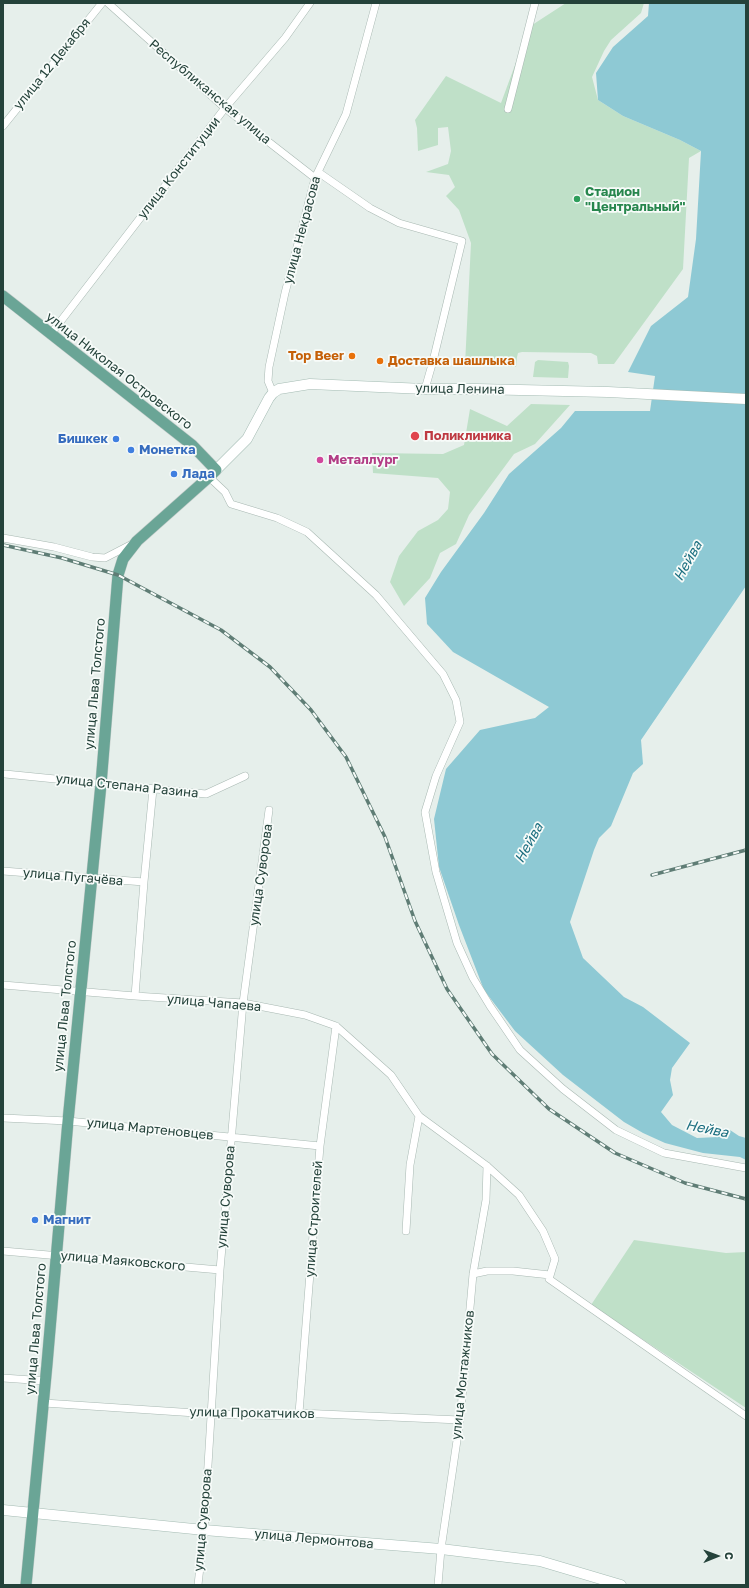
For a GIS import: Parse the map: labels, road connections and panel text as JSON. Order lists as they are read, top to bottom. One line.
{"streets":{"main road":["улица Николая Островского","улица Льва Толстого"],"street":["улица 12 Декабря","Республиканская улица","улица Конституции","улица Некрасова","улица Ленина","улица Степана Разина","улица Суворова","улица Пугачёва","улица Чапаева","улица Мартеновцев","улица Строителей","улица Маяковского","улица Монтажников","улица Прокатчиков","улица Лермонтова"]},"crossings":[["Республиканская улица","улица Конституции"],["Республиканская улица","улица Некрасова"],["Республиканская улица","улица Ленина"],["улица Конституции","улица Николая Островского"],["улица Некрасова","улица Ленина"],["улица Николая Островского","улица Льва Толстого"],["улица Льва Толстого","улица Степана Разина"],["улица Льва Толстого","улица Пугачёва"],["улица Льва Толстого","улица Чапаева"],["улица Льва Толстого","улица Мартеновцев"],["улица Льва Толстого","улица Маяковского"],["улица Льва Толстого","улица Прокатчиков"],["улица Льва Толстого","улица Лермонтова"],["улица Суворова","улица Чапаева"],["улица Суворова","улица Мартеновцев"],["улица Суворова","улица Маяковского"],["улица Суворова","улица Прокатчиков"],["улица Суворова","улица Лермонтова"],["улица Чапаева","улица Строителей"],["улица Чапаева","улица Монтажников"],["улица Мартеновцев","улица Строителей"],["улица Строителей","улица Прокатчиков"],["улица Монтажников","улица Прокатчиков"],["улица Монтажников","улица Лермонтова"]],"water":["Нейва"],"places":["Стадион \"Центральный\"","Top Beer","Доставка шашлыка","Поликлиника","Бишкек","Монетка","Металлург","Лада","Магнит"],"north":"right"}
